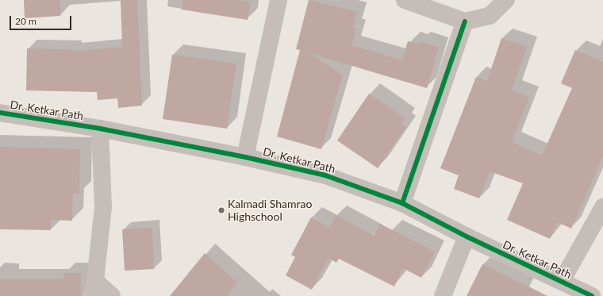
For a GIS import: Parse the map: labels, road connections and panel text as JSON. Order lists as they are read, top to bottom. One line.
{"streets":{"street":["Dr. Ketkar Path"]},"places":["Kalmadi Shamrao Highschool"],"scale_bar":"20 m"}
